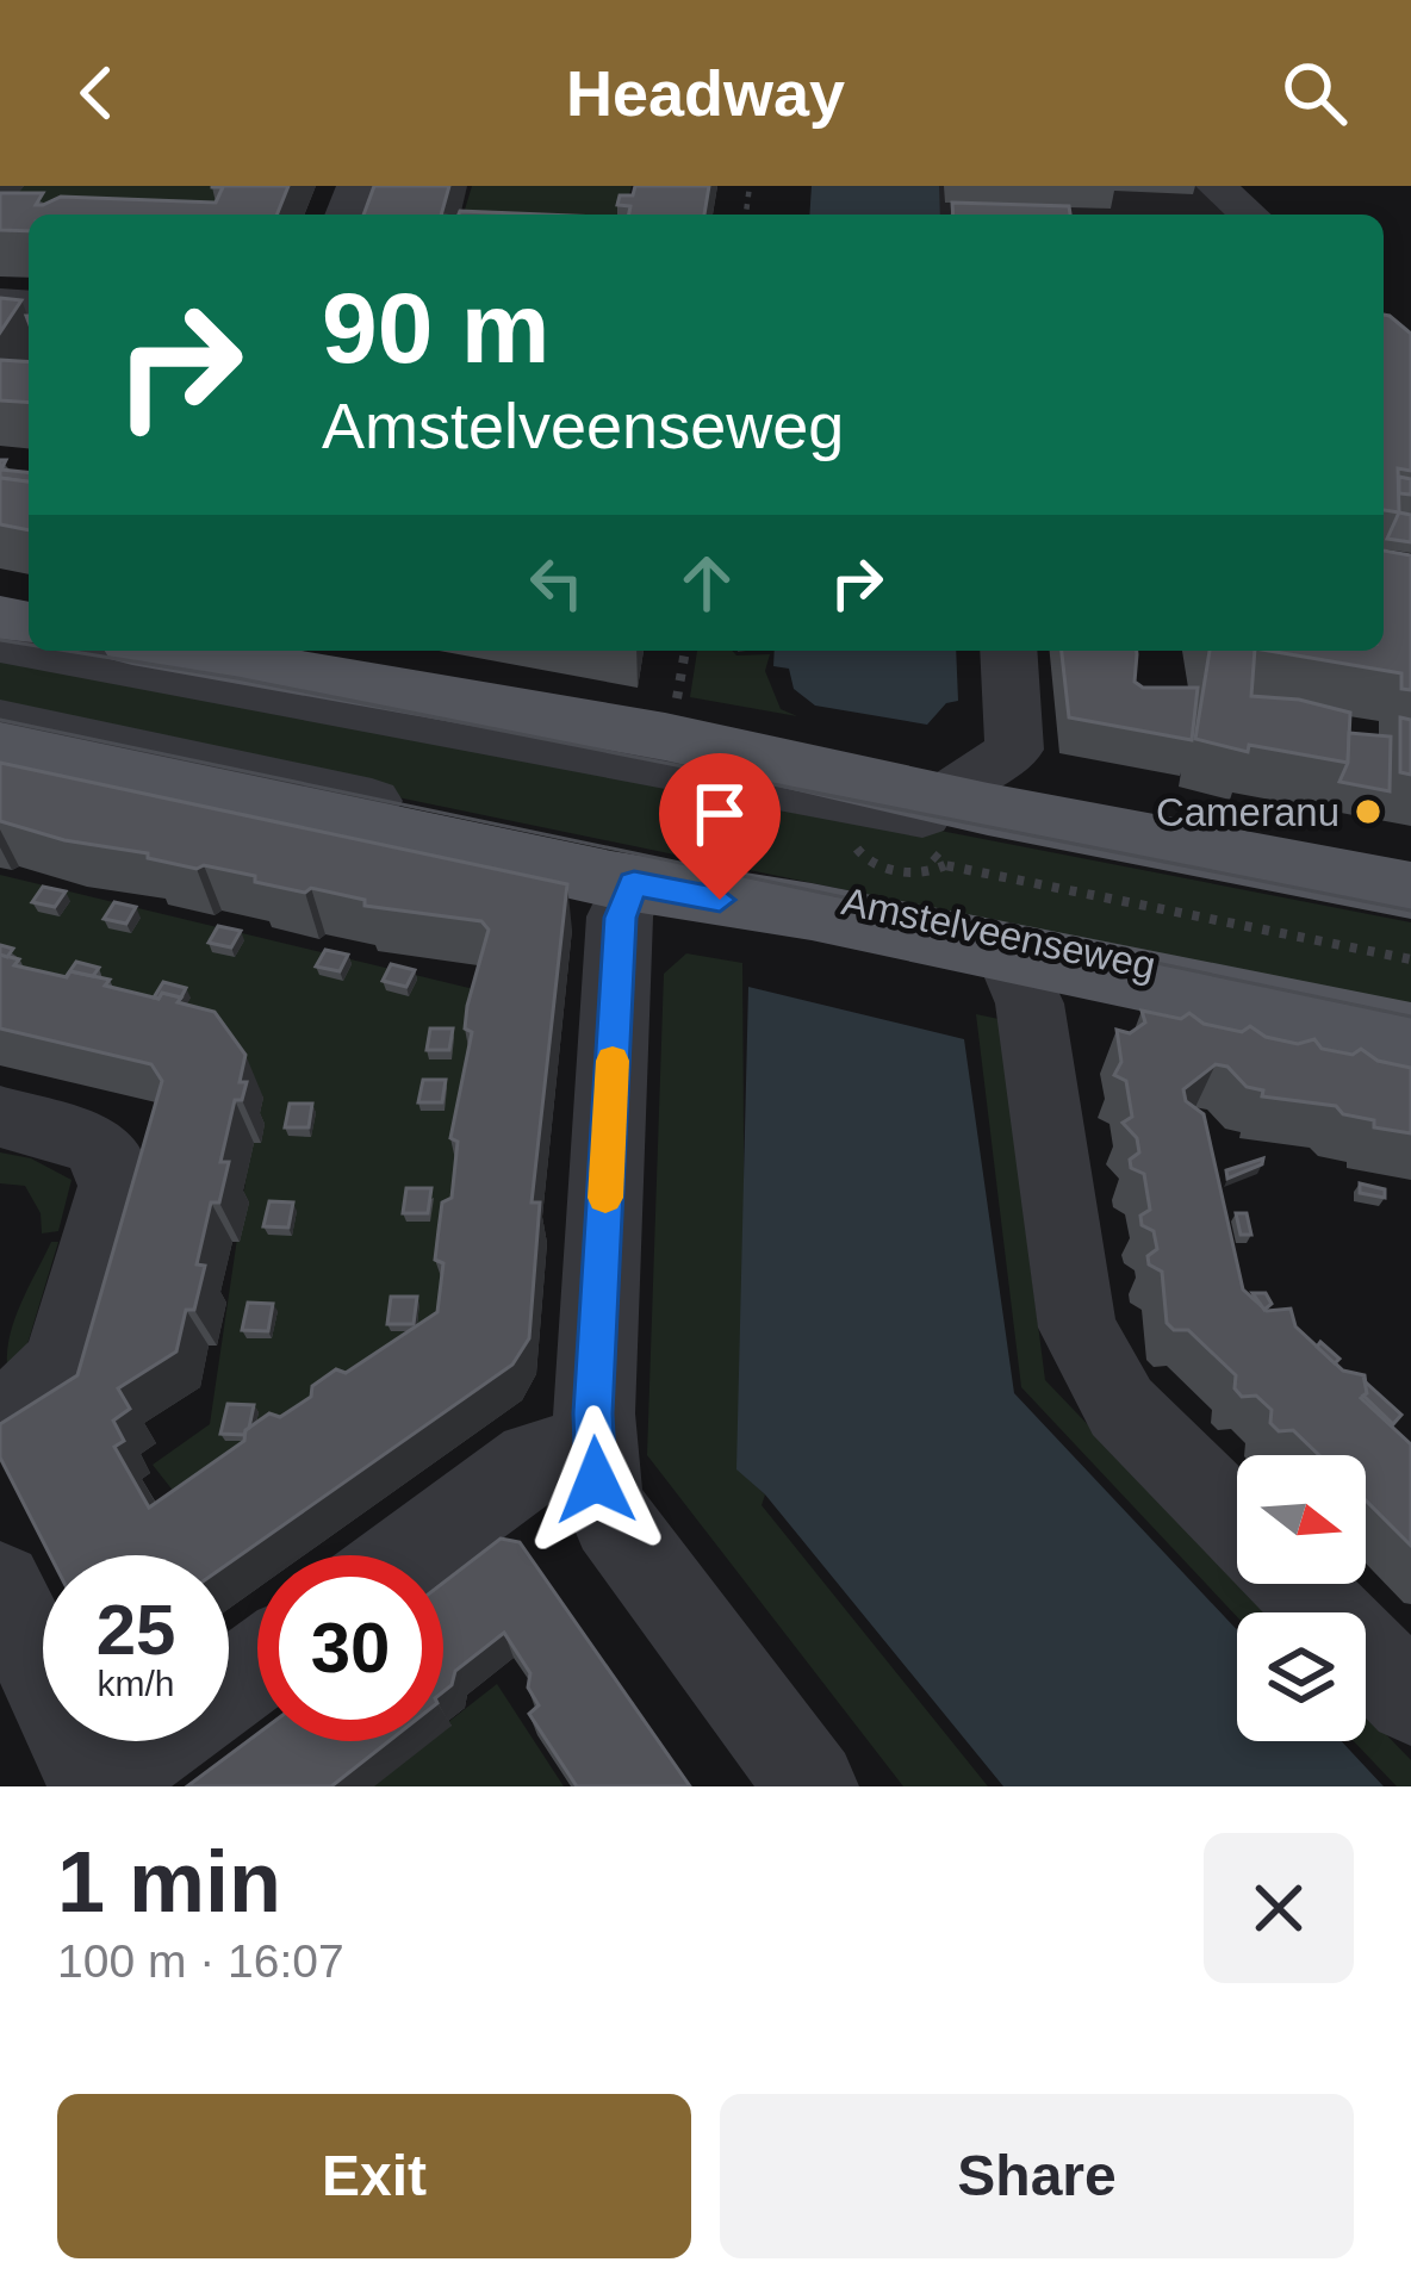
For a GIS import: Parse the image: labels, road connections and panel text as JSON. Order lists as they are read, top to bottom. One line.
{"streets":{"main road":["Amstelveenseweg"]},"places":["Cameranu"],"north":"right","page":{"header":"Headway","turn":["90 m","Amstelveenseweg"],"speed":"25 km/h","limit":"30","heading":["1 min","100 m · 16:07"],"buttons":["Exit","Share"]}}
